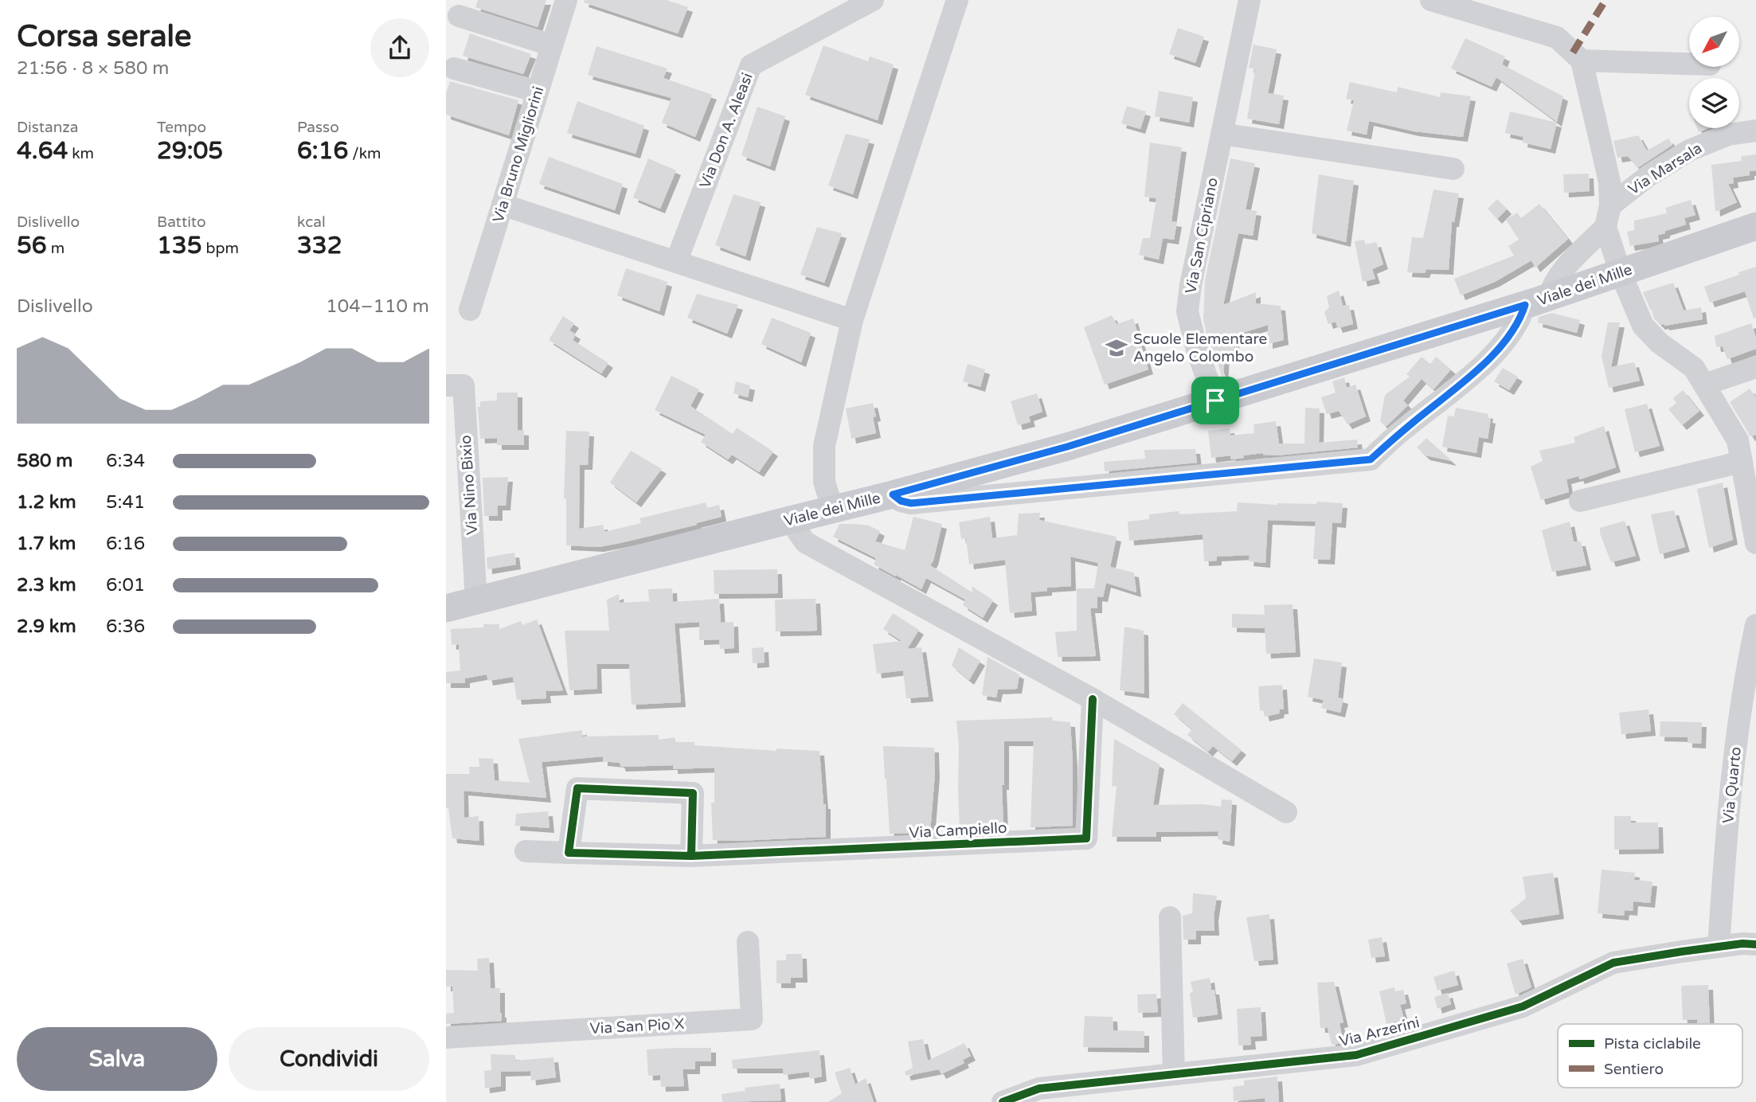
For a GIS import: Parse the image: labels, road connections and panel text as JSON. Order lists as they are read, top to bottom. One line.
{"streets":{"main road":["Viale dei Mille"],"street":["Via Don A. Aleasi","Via Bruno Migliorini","Via Marsala","Via San Cipriano","Via Nino Bixio","Via Quarto","Via Campiello","Via San Pio X","Via Arzerini"]},"crossings":[["Via Marsala","Viale dei Mille"],["Via San Cipriano","Viale dei Mille"],["Viale dei Mille","Via Nino Bixio"],["Via Quarto","Via Arzerini"]],"places":{"school or university":["Scuole Elementare Angelo Colombo"]},"legend":["Pista ciclabile","Sentiero"],"north":"bottom left","page":{"heading":["Corsa serale","21:56 · 8 × 580 m"],"stats":[["Distanza","4.64 km"],["Tempo","29:05"],["Passo","6:16 /km"],["Dislivello","56 m"],["Battito","135 bpm"],["kcal","332"]],"chart":["Dislivello","104–110 m"],"list":[{"name":"580 m","note":"6:34"},{"name":"1.2 km","note":"5:41"},{"name":"1.7 km","note":"6:16"},{"name":"2.3 km","note":"6:01"},{"name":"2.9 km","note":"6:36"}],"buttons":["Salva","Condividi"]}}
